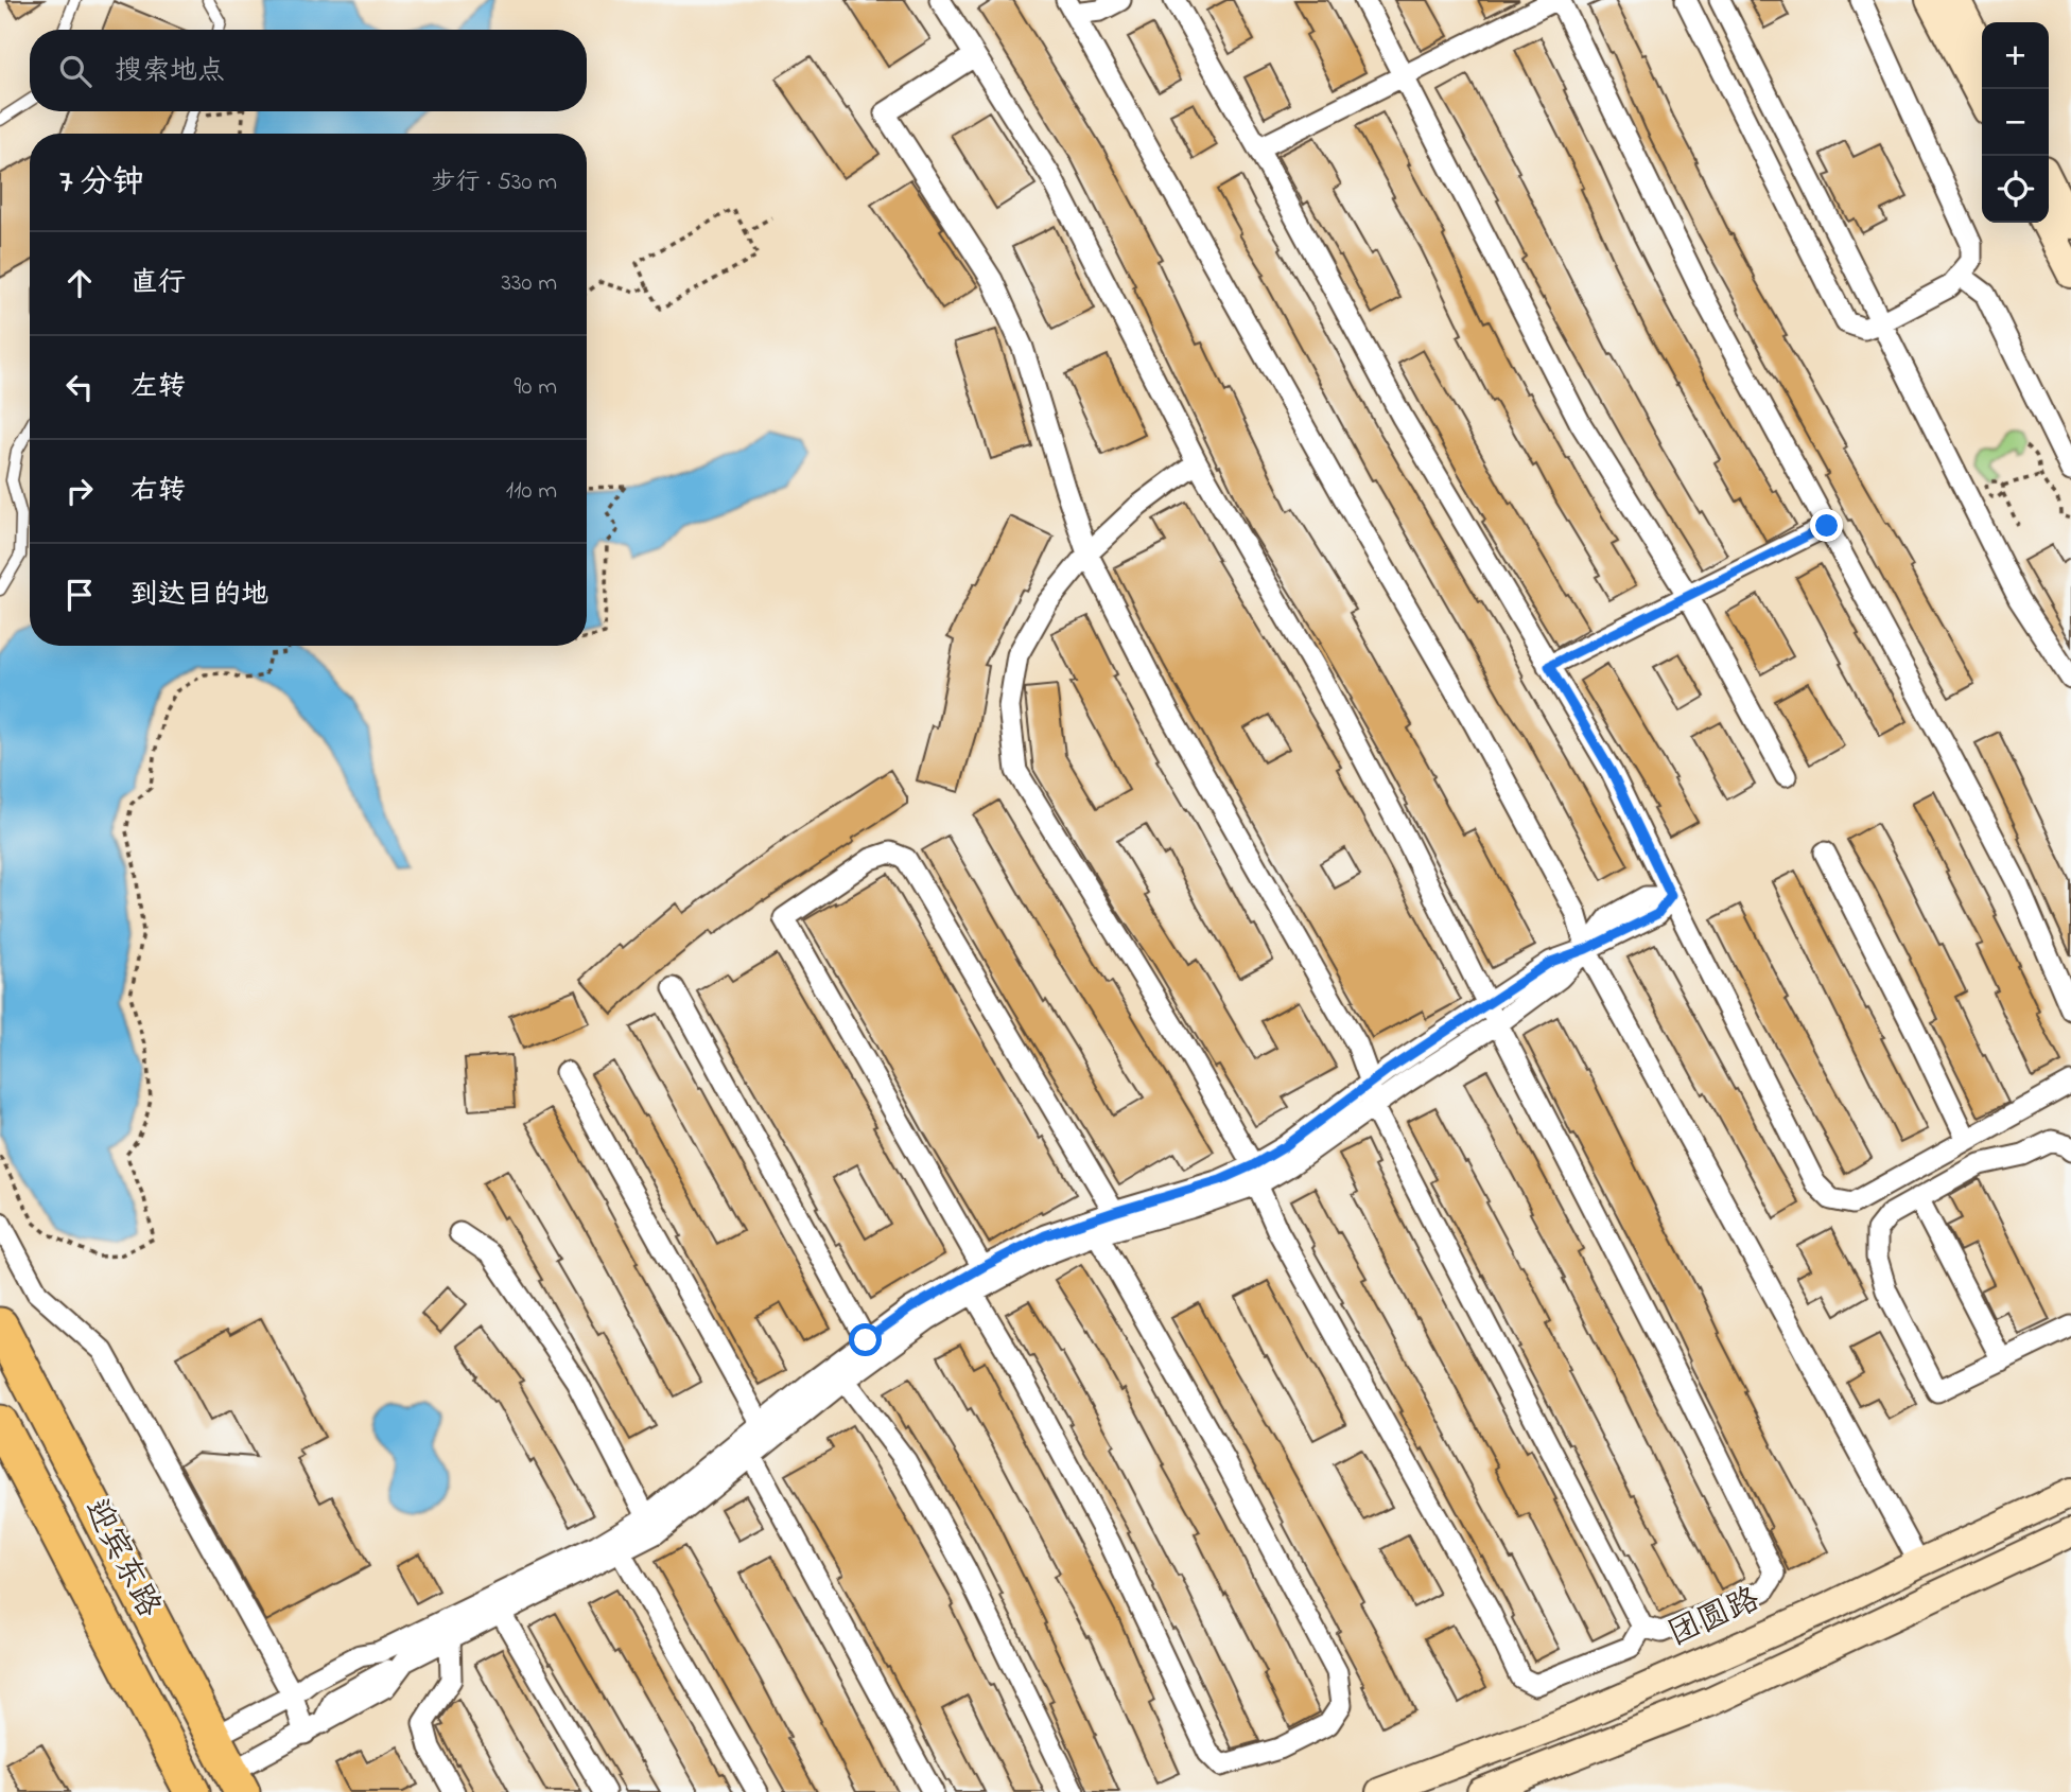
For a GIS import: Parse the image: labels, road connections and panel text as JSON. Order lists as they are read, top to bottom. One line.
{"streets":{"highway":["迎宾东路"],"street":["团圆路"]},"page":{"map_buttons":["+","−"],"search":"搜索地点","heading":["7 分钟","步行 · 530 m"],"list":[["直行","330 m"],["左转","90 m"],["右转","110 m"],"到达目的地"]}}
